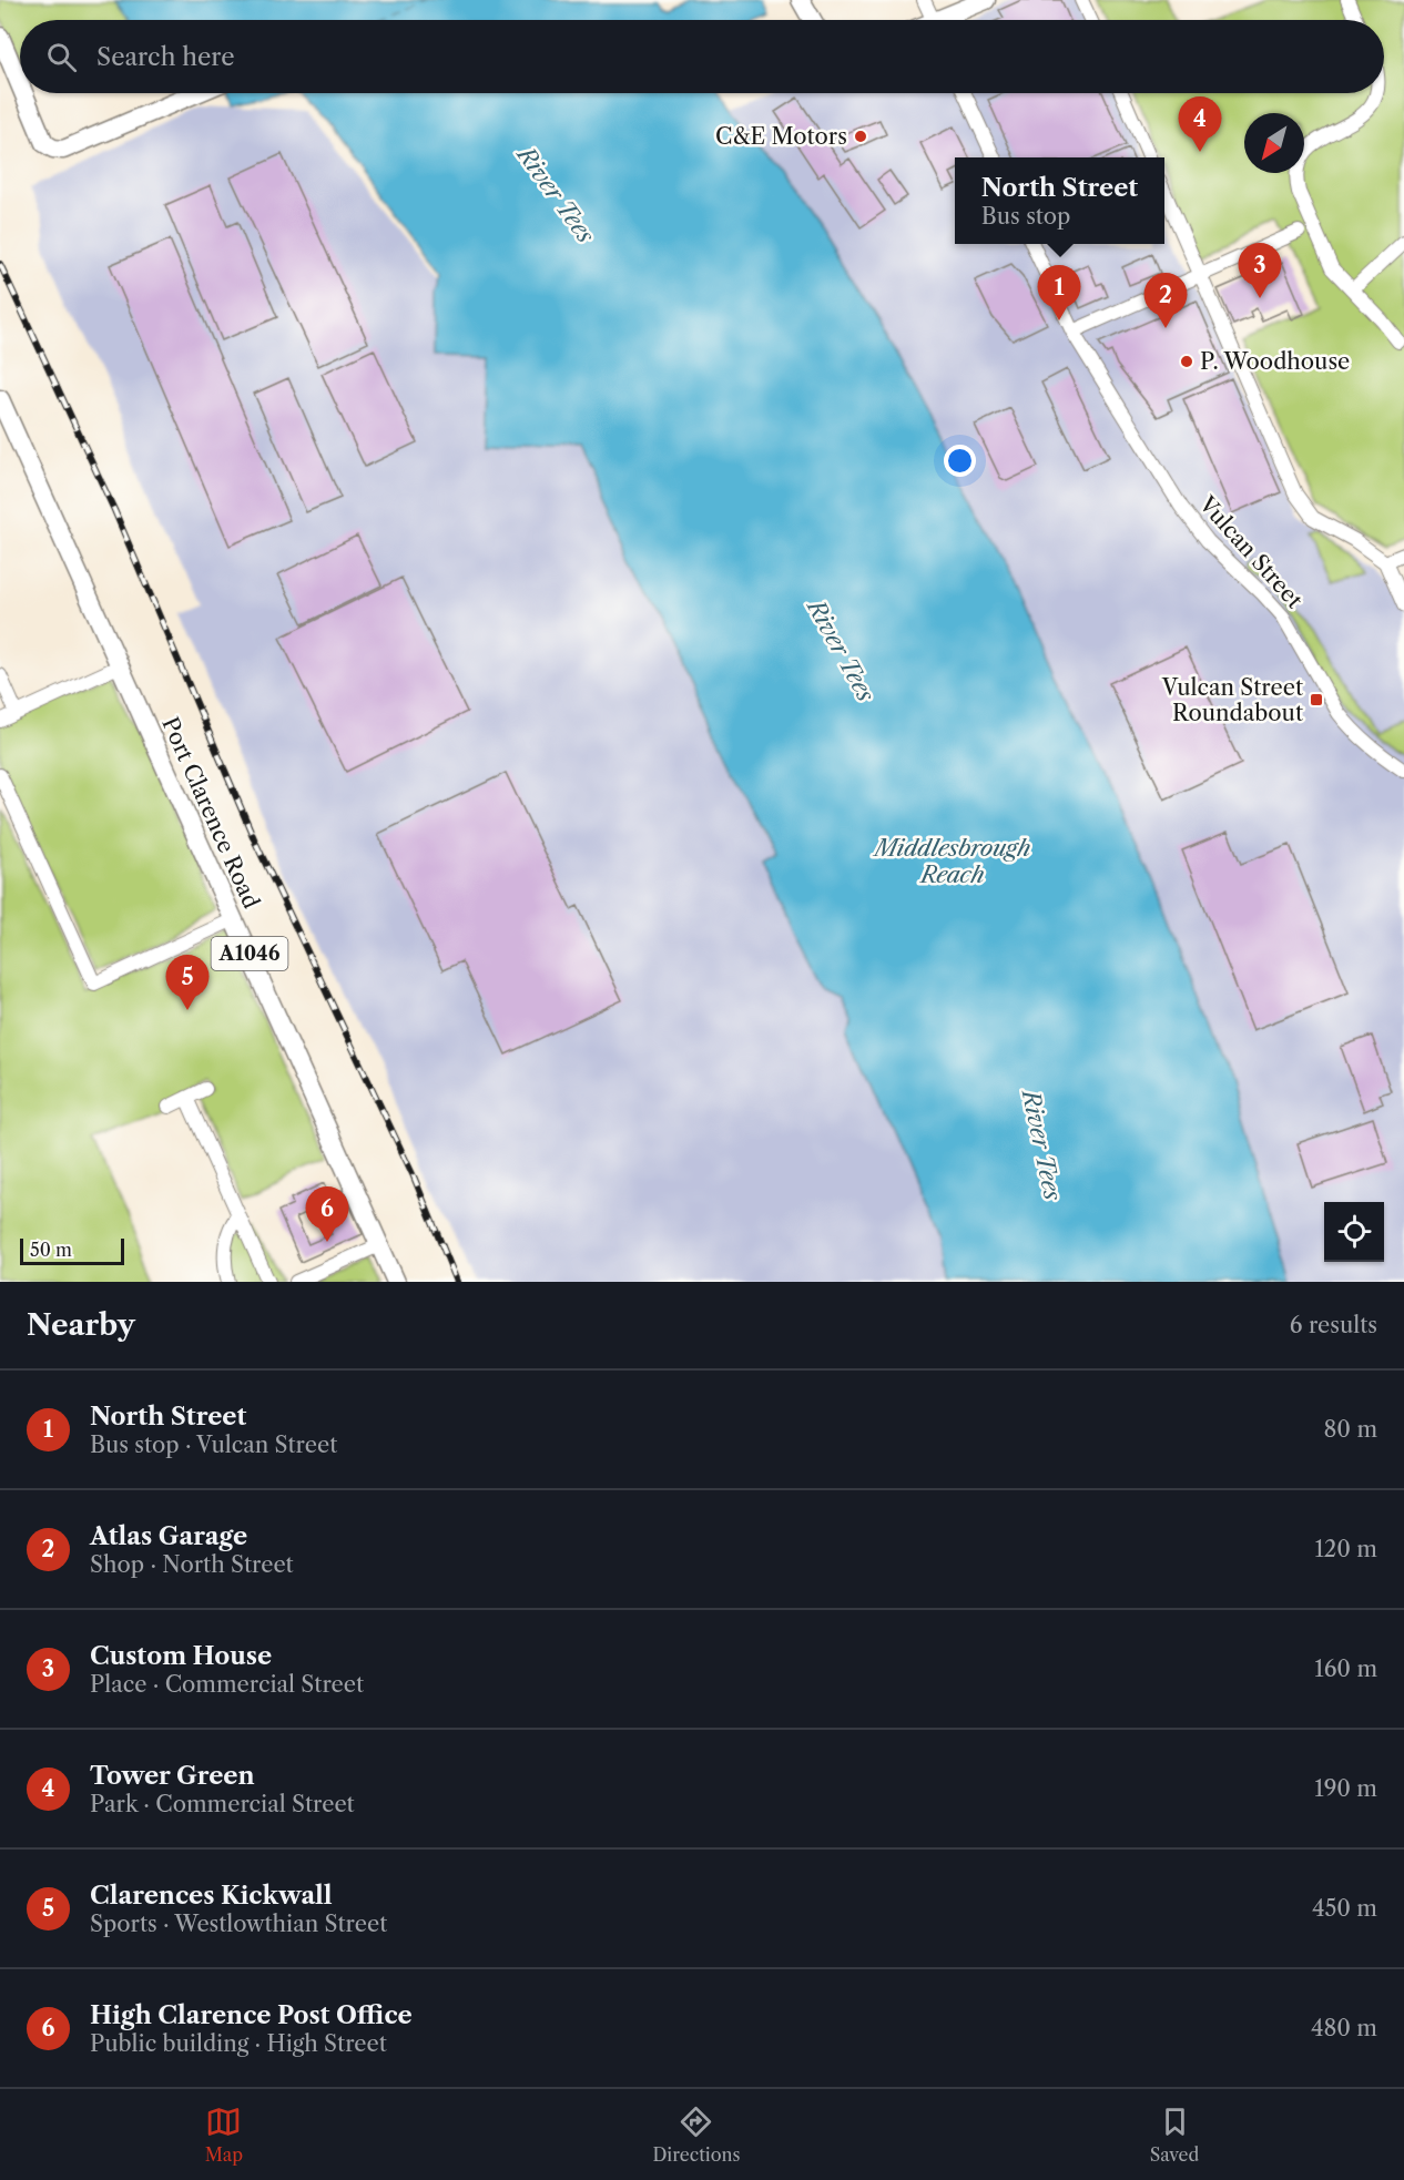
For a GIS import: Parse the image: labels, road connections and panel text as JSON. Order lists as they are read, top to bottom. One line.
{"streets":{"main road":["Port Clarence Road","A1046"],"street":["Vulcan Street"]},"water":["River Tees","Middlesbrough Reach"],"places":{"other":["C&E Motors","P. Woodhouse"],"transit":["Vulcan Street Roundabout"]},"scale_bar":"50 m","north":"bottom left","page":{"search":"Search here","pins":["4","3","1","2","5","6"],"popup":["North Street","Bus stop"],"scale":"50 m","heading":["Nearby","6 results"],"list":[{"mark":"1","name":"North Street","note":"Bus stop · Vulcan Street","value":"80 m"},{"mark":"2","name":"Atlas Garage","note":"Shop · North Street","value":"120 m"},{"mark":"3","name":"Custom House","note":"Place · Commercial Street","value":"160 m"},{"mark":"4","name":"Tower Green","note":"Park · Commercial Street","value":"190 m"},{"mark":"5","name":"Clarences Kickwall","note":"Sports · Westlowthian Street","value":"450 m"},{"mark":"6","name":"High Clarence Post Office","note":"Public building · High Street","value":"480 m"}],"nav":["Map","Directions","Saved"]}}
